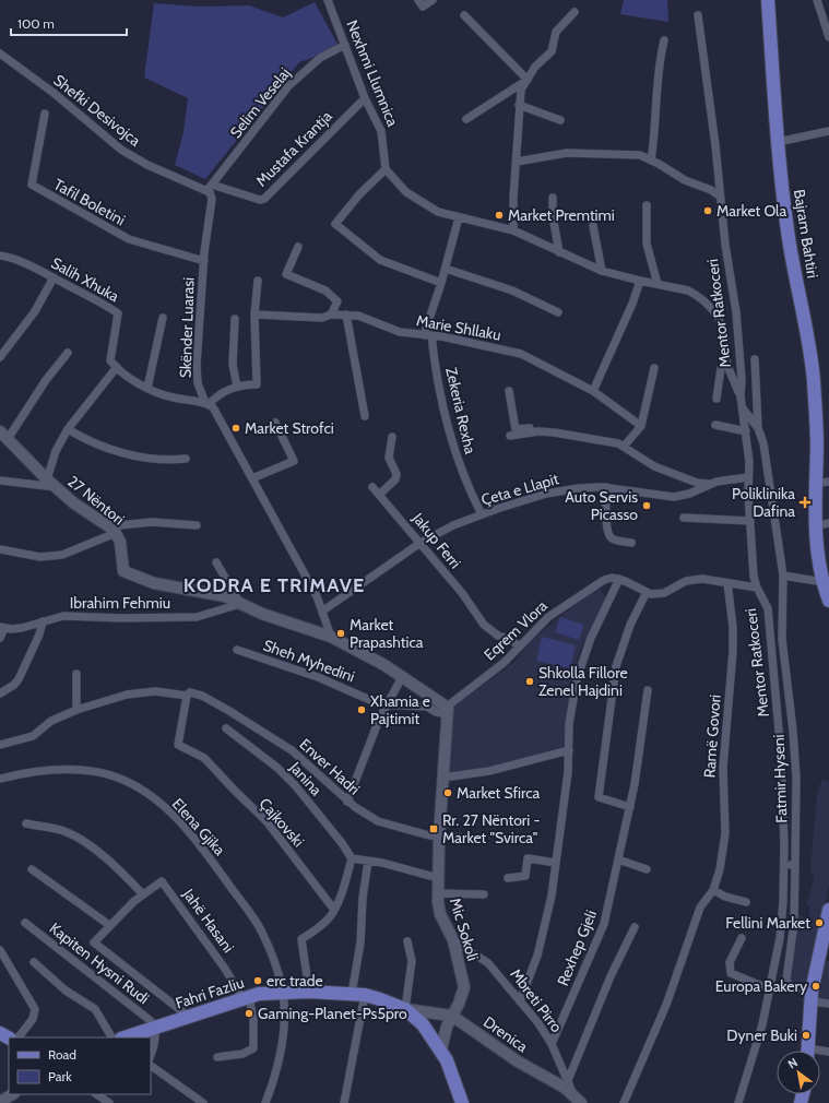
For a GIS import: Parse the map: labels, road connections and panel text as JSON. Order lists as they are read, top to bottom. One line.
{"streets":{"main road":["Bajram Bahtiri","Fahri Fazliu"],"street":["Nexhmi Llumnica","Selim Veselaj","Shefki Desivojca","Mustafa Krantja","Tafil Boletini","Salih Xhuka","Mentor Ratkoceri","Skënder Luarasi","Marie Shllaku","Zekeria Rexha","Çeta e Llapit","27 Nëntori","Jakup Ferri","Ibrahim Fehmiu","Eqrem Vlora","Sheh Myhedini","Ramë Govori","Enver Hadri","Janina","Fatmir Hyseni","Çajkovski","Elena Gjika","Jahë Hasani","Mic Sokoli","Rexhep Gjeli","Kapiten Hysni Rudi","Mbreti Pirro","Drenica"]},"crossings":[["Nexhmi Llumnica","Selim Veselaj"],["Nexhmi Llumnica","Mustafa Krantja"],["Selim Veselaj","Shefki Desivojca"],["Selim Veselaj","Mustafa Krantja"],["Selim Veselaj","Skënder Luarasi"],["Shefki Desivojca","Mustafa Krantja"],["Shefki Desivojca","Skënder Luarasi"],["Mustafa Krantja","Skënder Luarasi"],["Tafil Boletini","Skënder Luarasi"],["Mentor Ratkoceri","Çeta e Llapit"],["Skënder Luarasi","Çeta e Llapit"],["Skënder Luarasi","27 Nëntori"],["Marie Shllaku","Zekeria Rexha"],["Zekeria Rexha","Çeta e Llapit"],["Çeta e Llapit","Jakup Ferri"],["27 Nëntori","Ibrahim Fehmiu"],["27 Nëntori","Eqrem Vlora"],["27 Nëntori","Sheh Myhedini"],["27 Nëntori","Mic Sokoli"],["Jakup Ferri","Eqrem Vlora"],["Eqrem Vlora","Sheh Myhedini"],["Eqrem Vlora","Mic Sokoli"],["Sheh Myhedini","Mic Sokoli"],["Enver Hadri","Çajkovski"],["Enver Hadri","Mic Sokoli"],["Elena Gjika","Fahri Fazliu"],["Jahë Hasani","Fahri Fazliu"],["Mic Sokoli","Fahri Fazliu"],["Mic Sokoli","Mbreti Pirro"],["Mic Sokoli","Drenica"],["Rexhep Gjeli","Mbreti Pirro"],["Kapiten Hysni Rudi","Fahri Fazliu"],["Fahri Fazliu","Drenica"],["Mbreti Pirro","Drenica"]],"districts":["KODRA E TRIMAVE"],"places":{"other":["Market Ola","Market Premtimi","Market Strofci","Auto Servis Picasso","Market Prapashtica","Shkolla Fillore Zenel Hajdini","Xhamia e Pajtimit","Market Sfirca","Fellini Market","erc trade","Europa Bakery","Gaming-Planet-Ps5pro","Dyner Buki"],"health":["Poliklinika Dafina"],"transit":["Rr. 27 Nëntori - Market \"Svirca\""]},"legend":["Road","Park"],"scale_bar":"100 m","north":"top left"}
